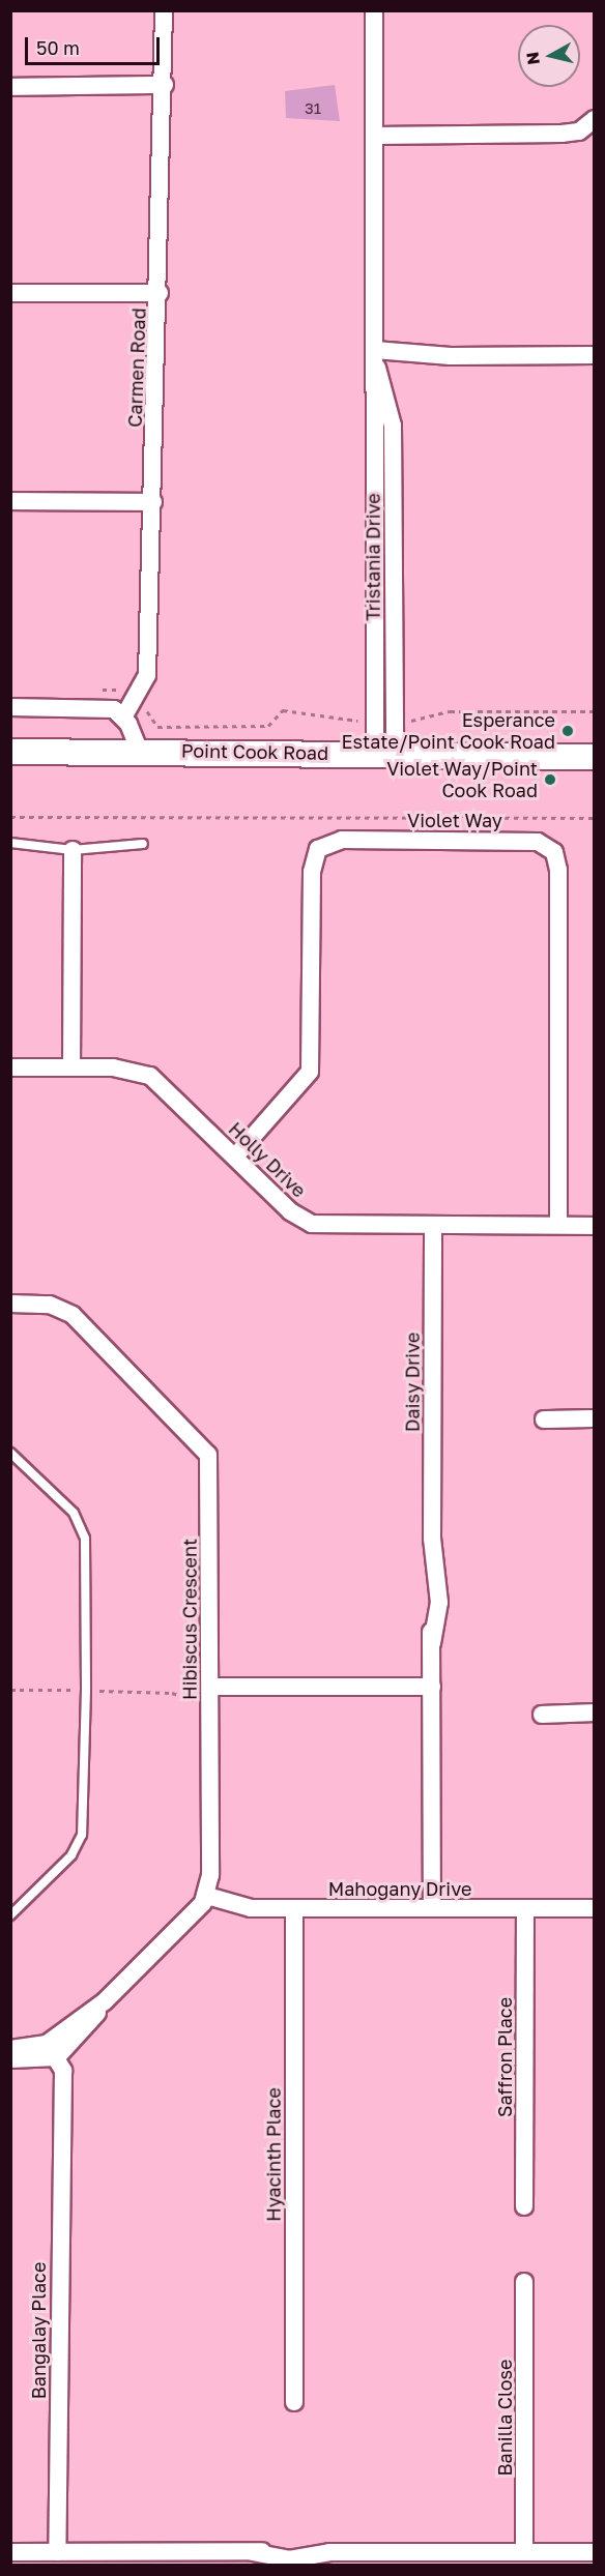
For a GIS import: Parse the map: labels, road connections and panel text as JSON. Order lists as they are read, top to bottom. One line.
{"streets":{"main road":["Point Cook Road"],"street":["Carmen Road","Tristania Drive","Violet Way","Holly Drive","Daisy Drive","Hibiscus Crescent","Mahogany Drive","Saffron Place","Hyacinth Place","Bangalay Place","Banilla Close"]},"crossings":[["Tristania Drive","Point Cook Road"],["Violet Way","Holly Drive"],["Holly Drive","Daisy Drive"],["Daisy Drive","Mahogany Drive"],["Hibiscus Crescent","Mahogany Drive"],["Mahogany Drive","Saffron Place"],["Mahogany Drive","Hyacinth Place"]],"places":["Esperance Estate/Point Cook Road","Violet Way/Point Cook Road"],"house_numbers":["31"],"scale_bar":"50 m","north":"left"}
